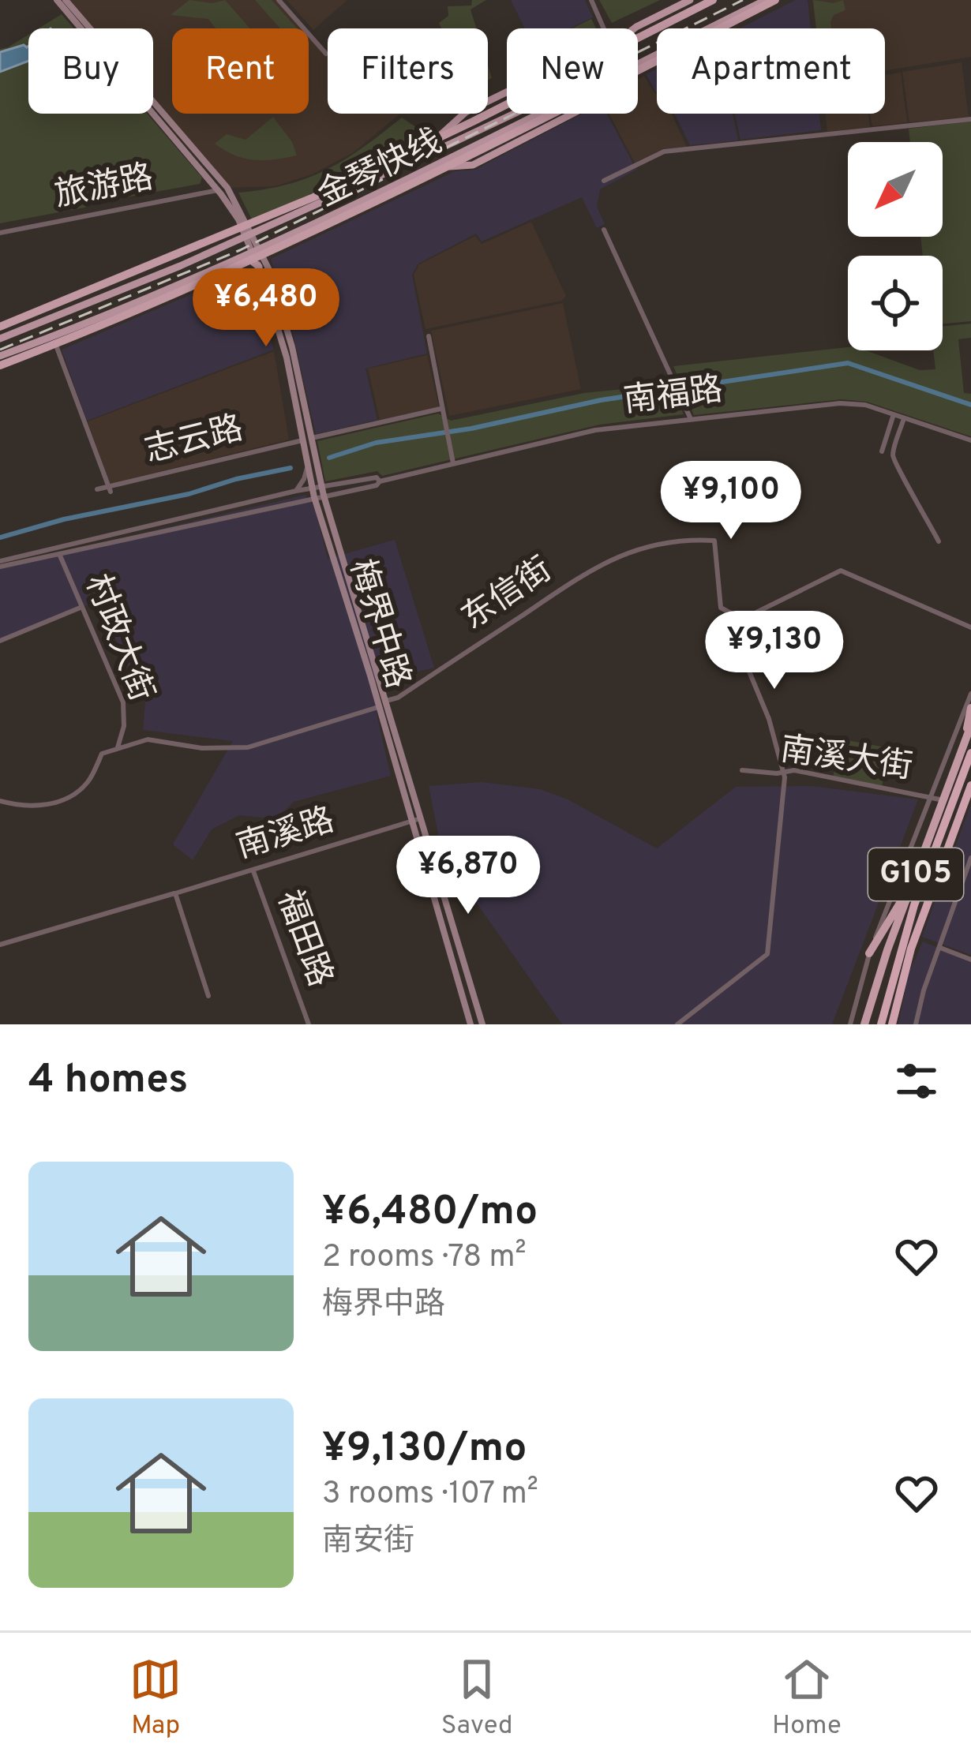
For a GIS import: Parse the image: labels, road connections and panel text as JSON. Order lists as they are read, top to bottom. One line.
{"streets":{"highway":["金琴快线","G105"],"main road":["梅界中路"],"street":["旅游路","南福路","志云路","东信街","村政大街","南溪大街","南溪路","福田路"]},"crossings":[["志云路","梅界中路"],["东信街","梅界中路"],["梅界中路","南溪路"],["南溪大街","G105"],["南溪路","福田路"]],"north":"bottom left","page":{"chip":["Buy","Rent","Filters","New","Apartment"],"price":["¥6,480","¥9,100","¥9,130","¥6,870"],"heading":"4 homes","list":[{"name":"¥6,480/mo","note":"2 rooms · 78 m² · 梅界中路"},{"name":"¥9,130/mo","note":"3 rooms · 107 m² · 南安街"}],"tabs":["Map","Saved","Home"]}}
